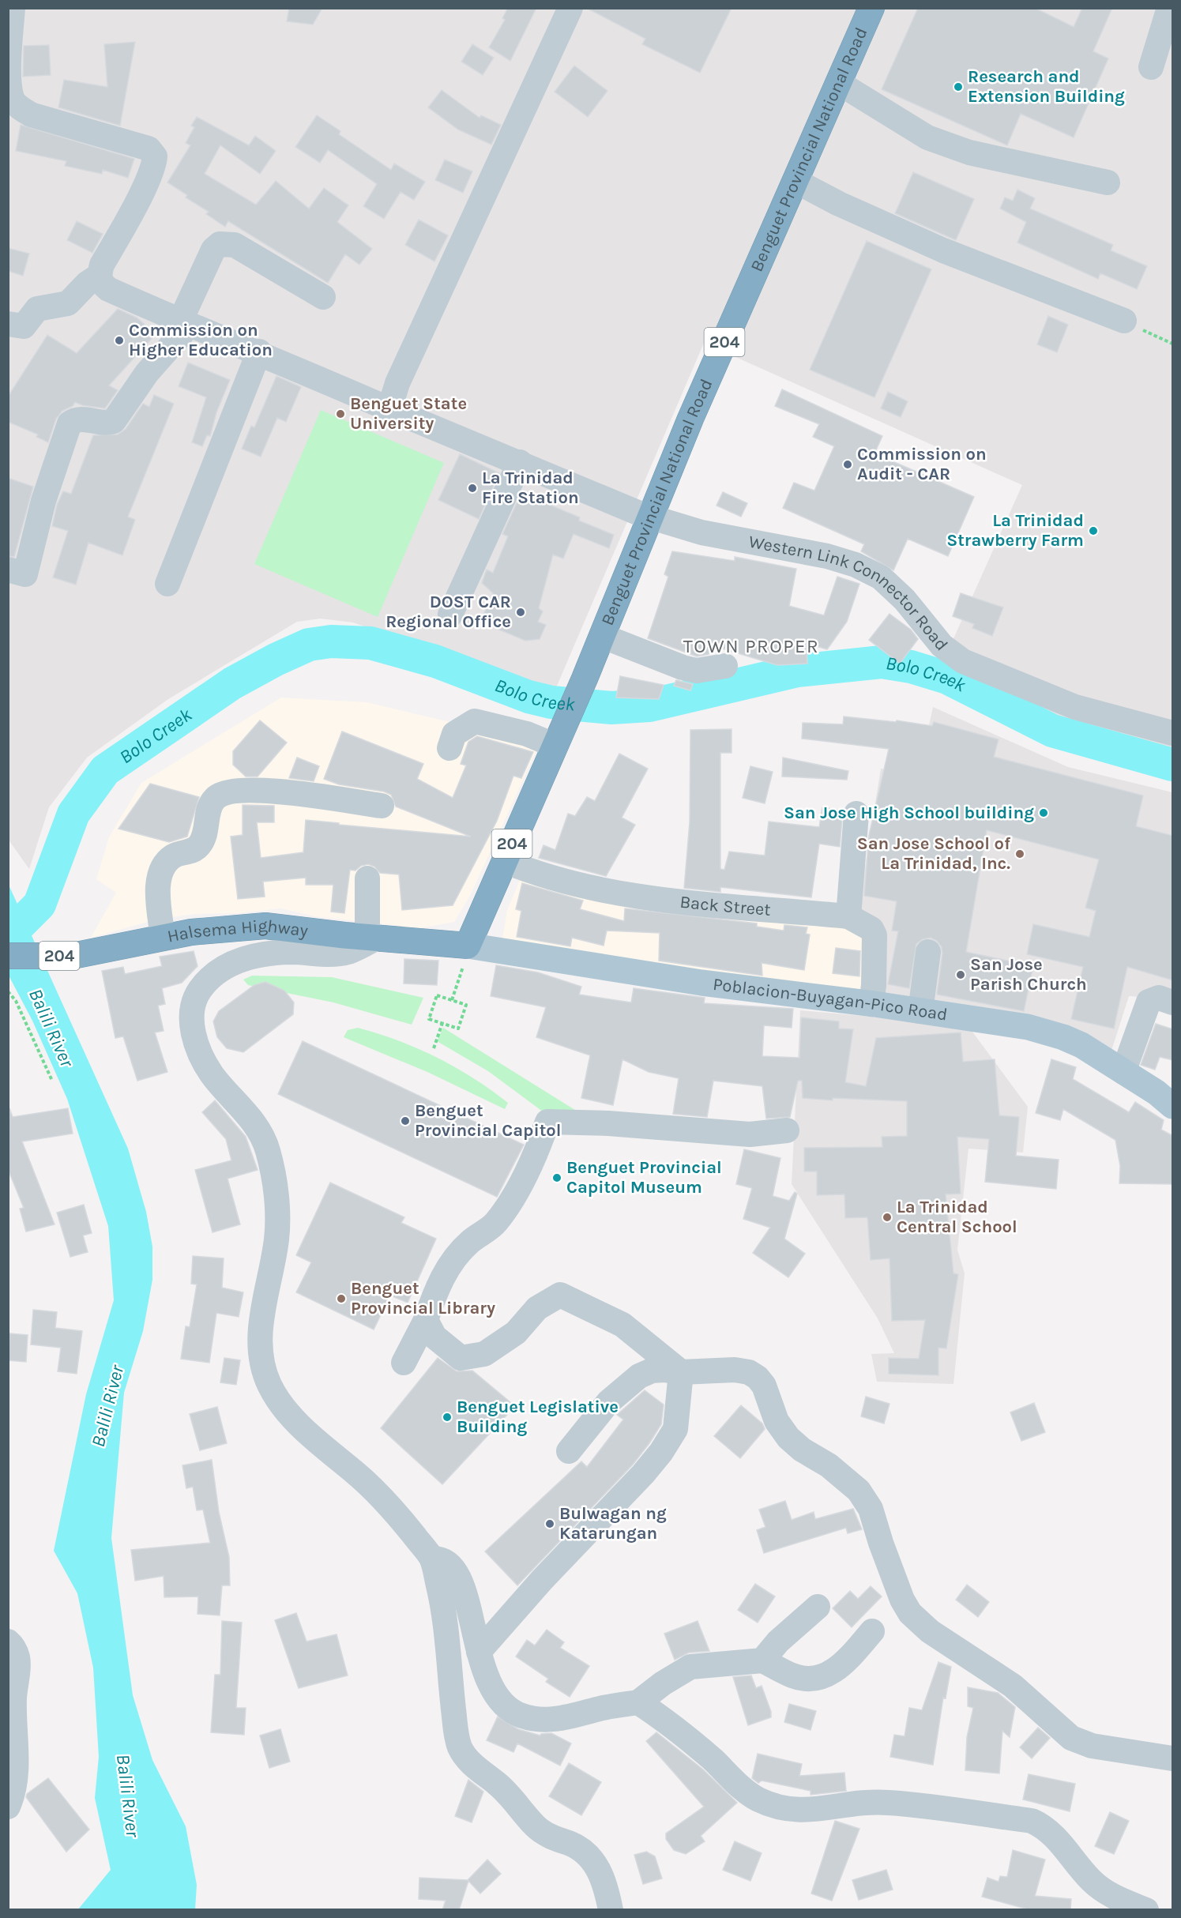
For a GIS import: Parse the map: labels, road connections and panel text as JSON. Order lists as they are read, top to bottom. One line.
{"streets":{"highway":["Benguet Provincial National Road","204","Halsema Highway"],"main road":["Poblacion-Buyagan-Pico Road"],"street":["Western Link Connector Road","Back Street"]},"crossings":[["Benguet Provincial National Road","Western Link Connector Road"],["Benguet Provincial National Road","Back Street"],["Benguet Provincial National Road","Halsema Highway"],["Benguet Provincial National Road","Poblacion-Buyagan-Pico Road"],["Back Street","Poblacion-Buyagan-Pico Road"],["Halsema Highway","Poblacion-Buyagan-Pico Road"]],"districts":["TOWN PROPER"],"water":["Bolo Creek","Balili River"],"places":["Research and Extension Building","Commission on Higher Education","Benguet State University","Commission on Audit - CAR","La Trinidad Fire Station","La Trinidad Strawberry Farm","DOST CAR Regional Office","San Jose High School building","San Jose School of La Trinidad, Inc.","San Jose Parish Church","Benguet Provincial Capitol","Benguet Provincial Capitol Museum","La Trinidad Central School","Benguet Provincial Library","Benguet Legislative Building","Bulwagan ng Katarungan"]}
